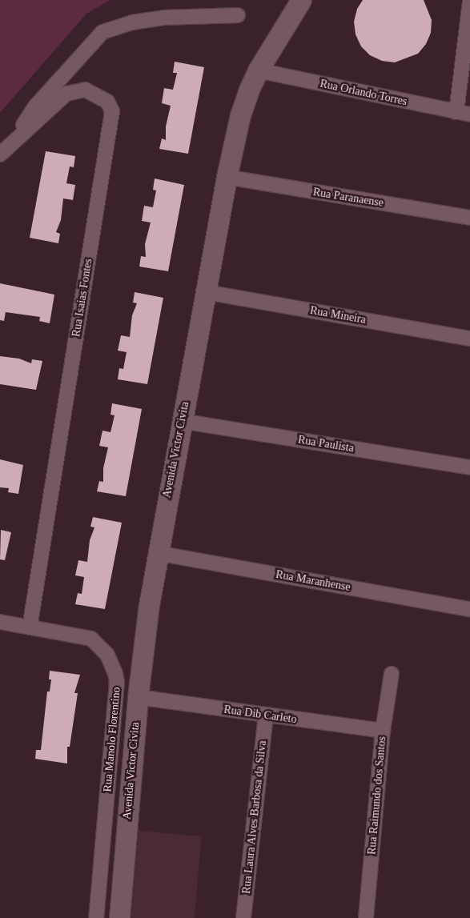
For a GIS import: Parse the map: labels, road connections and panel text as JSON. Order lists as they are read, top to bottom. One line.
{"streets":{"main road":["Avenida Victor Civita"],"street":["Rua Orlando Torres","Rua Paranaense","Rua Isaias Fontes","Rua Mineira","Rua Paulista","Rua Maranhense","Rua Dib Carleto","Rua Manolo Florentino","Rua Raimundo dos Santos","Rua Laura Alves Barbosa da Silva"]},"crossings":[["Rua Orlando Torres","Avenida Victor Civita"],["Rua Paranaense","Avenida Victor Civita"],["Rua Isaias Fontes","Rua Manolo Florentino"],["Rua Mineira","Avenida Victor Civita"],["Rua Paulista","Avenida Victor Civita"],["Avenida Victor Civita","Rua Maranhense"],["Avenida Victor Civita","Rua Dib Carleto"],["Rua Dib Carleto","Rua Raimundo dos Santos"],["Rua Dib Carleto","Rua Laura Alves Barbosa da Silva"]]}
